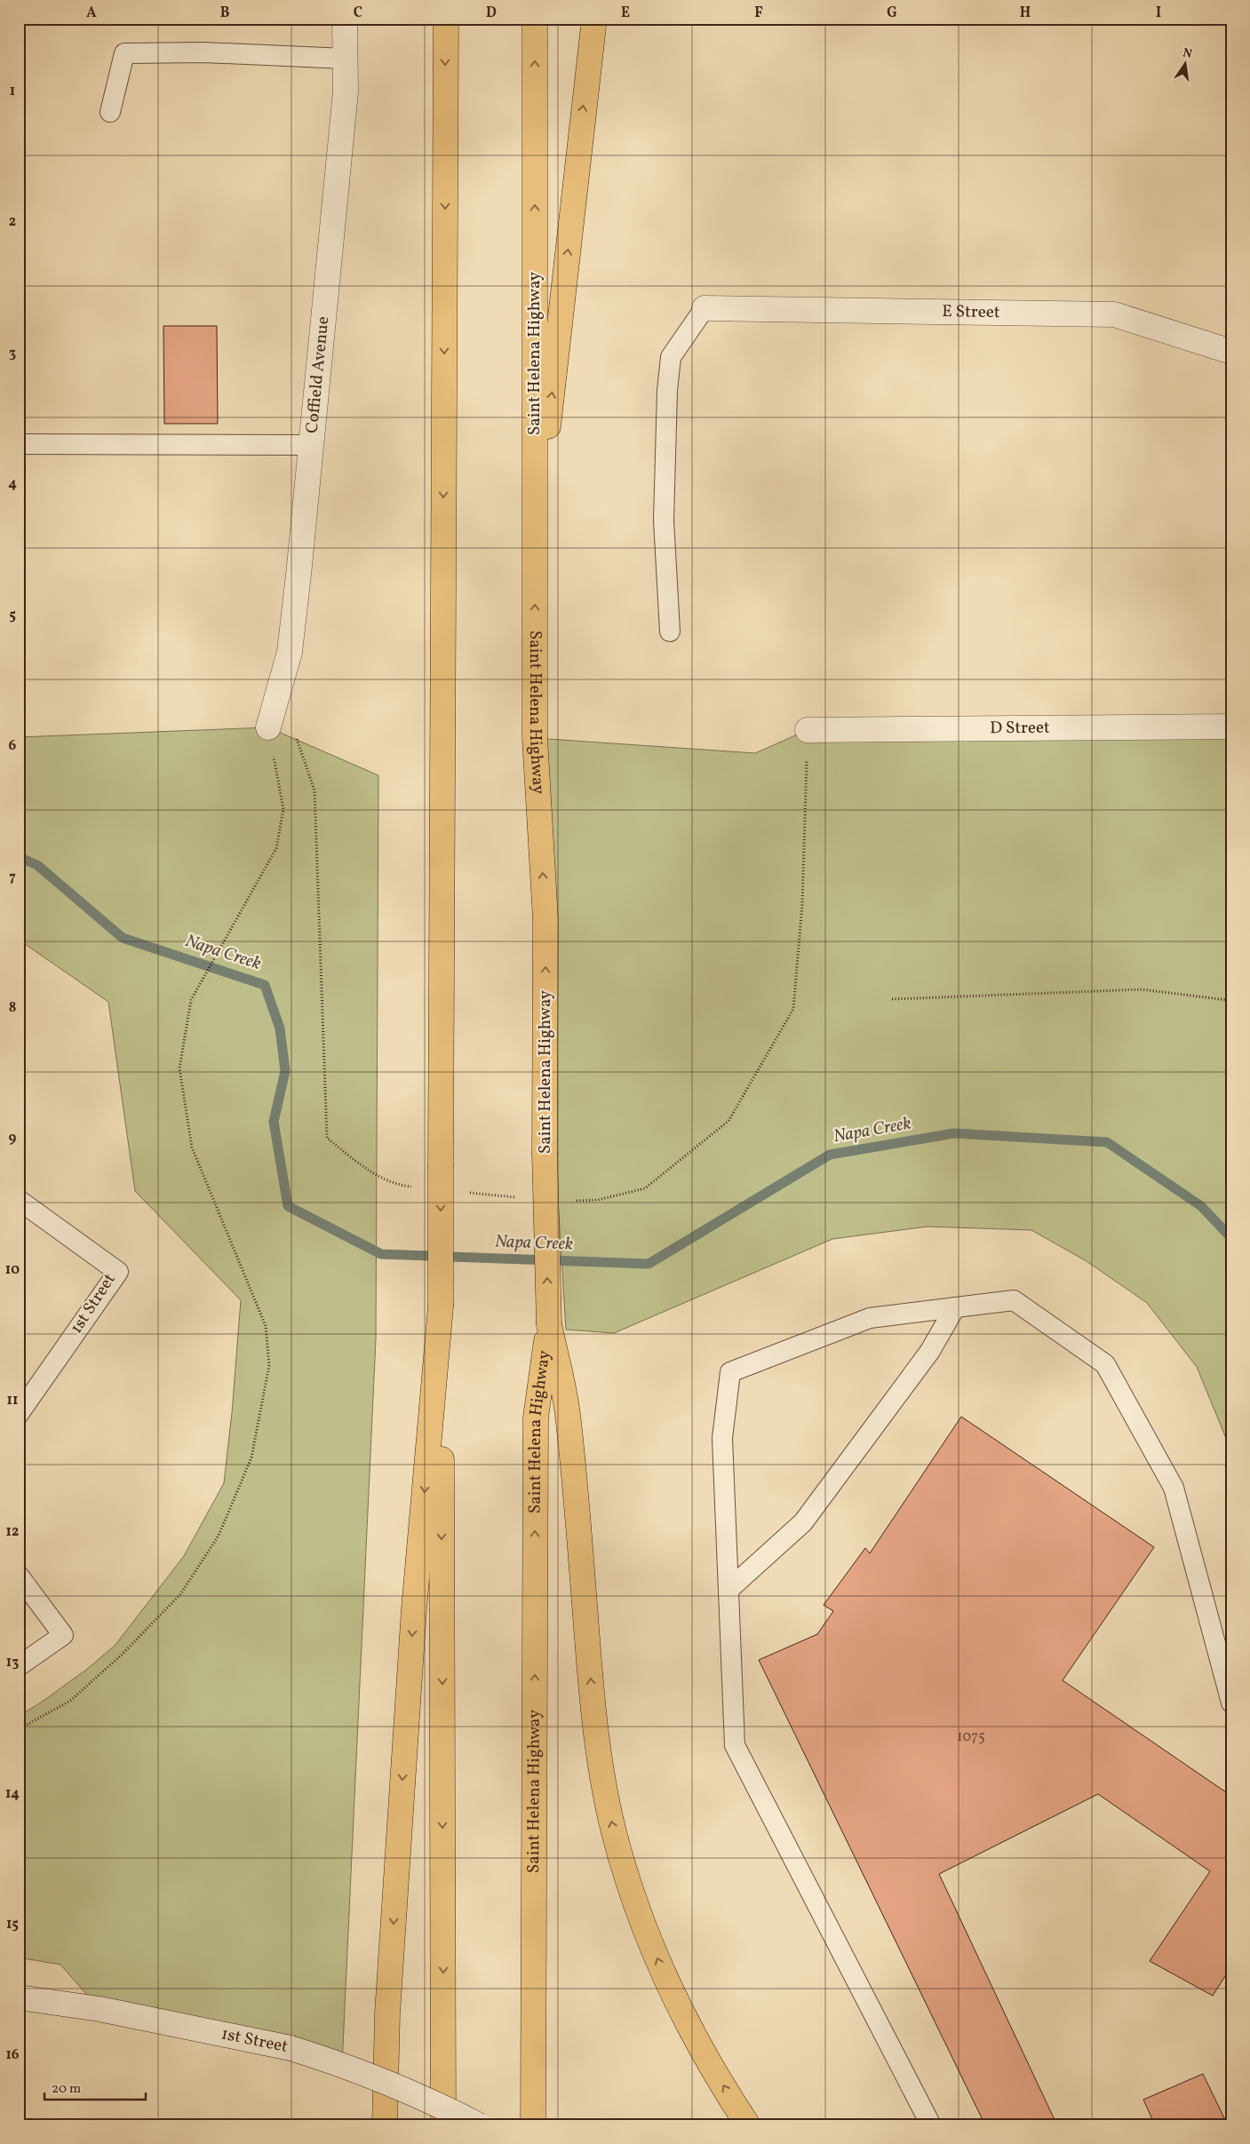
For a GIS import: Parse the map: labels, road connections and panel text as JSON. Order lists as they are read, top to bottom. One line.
{"streets":{"highway":["Saint Helena Highway"],"street":["E Street","Coffield Avenue","D Street","1st Street"]},"water":["Napa Creek"],"house_numbers":["1075"],"scale_bar":"20 m","north":"top","grid":{"columns":["A","B","C","D","E","F","G","H","I"],"rows":["1","2","3","4","5","6","7","8","9","10","11","12","13","14","15","16"]}}
